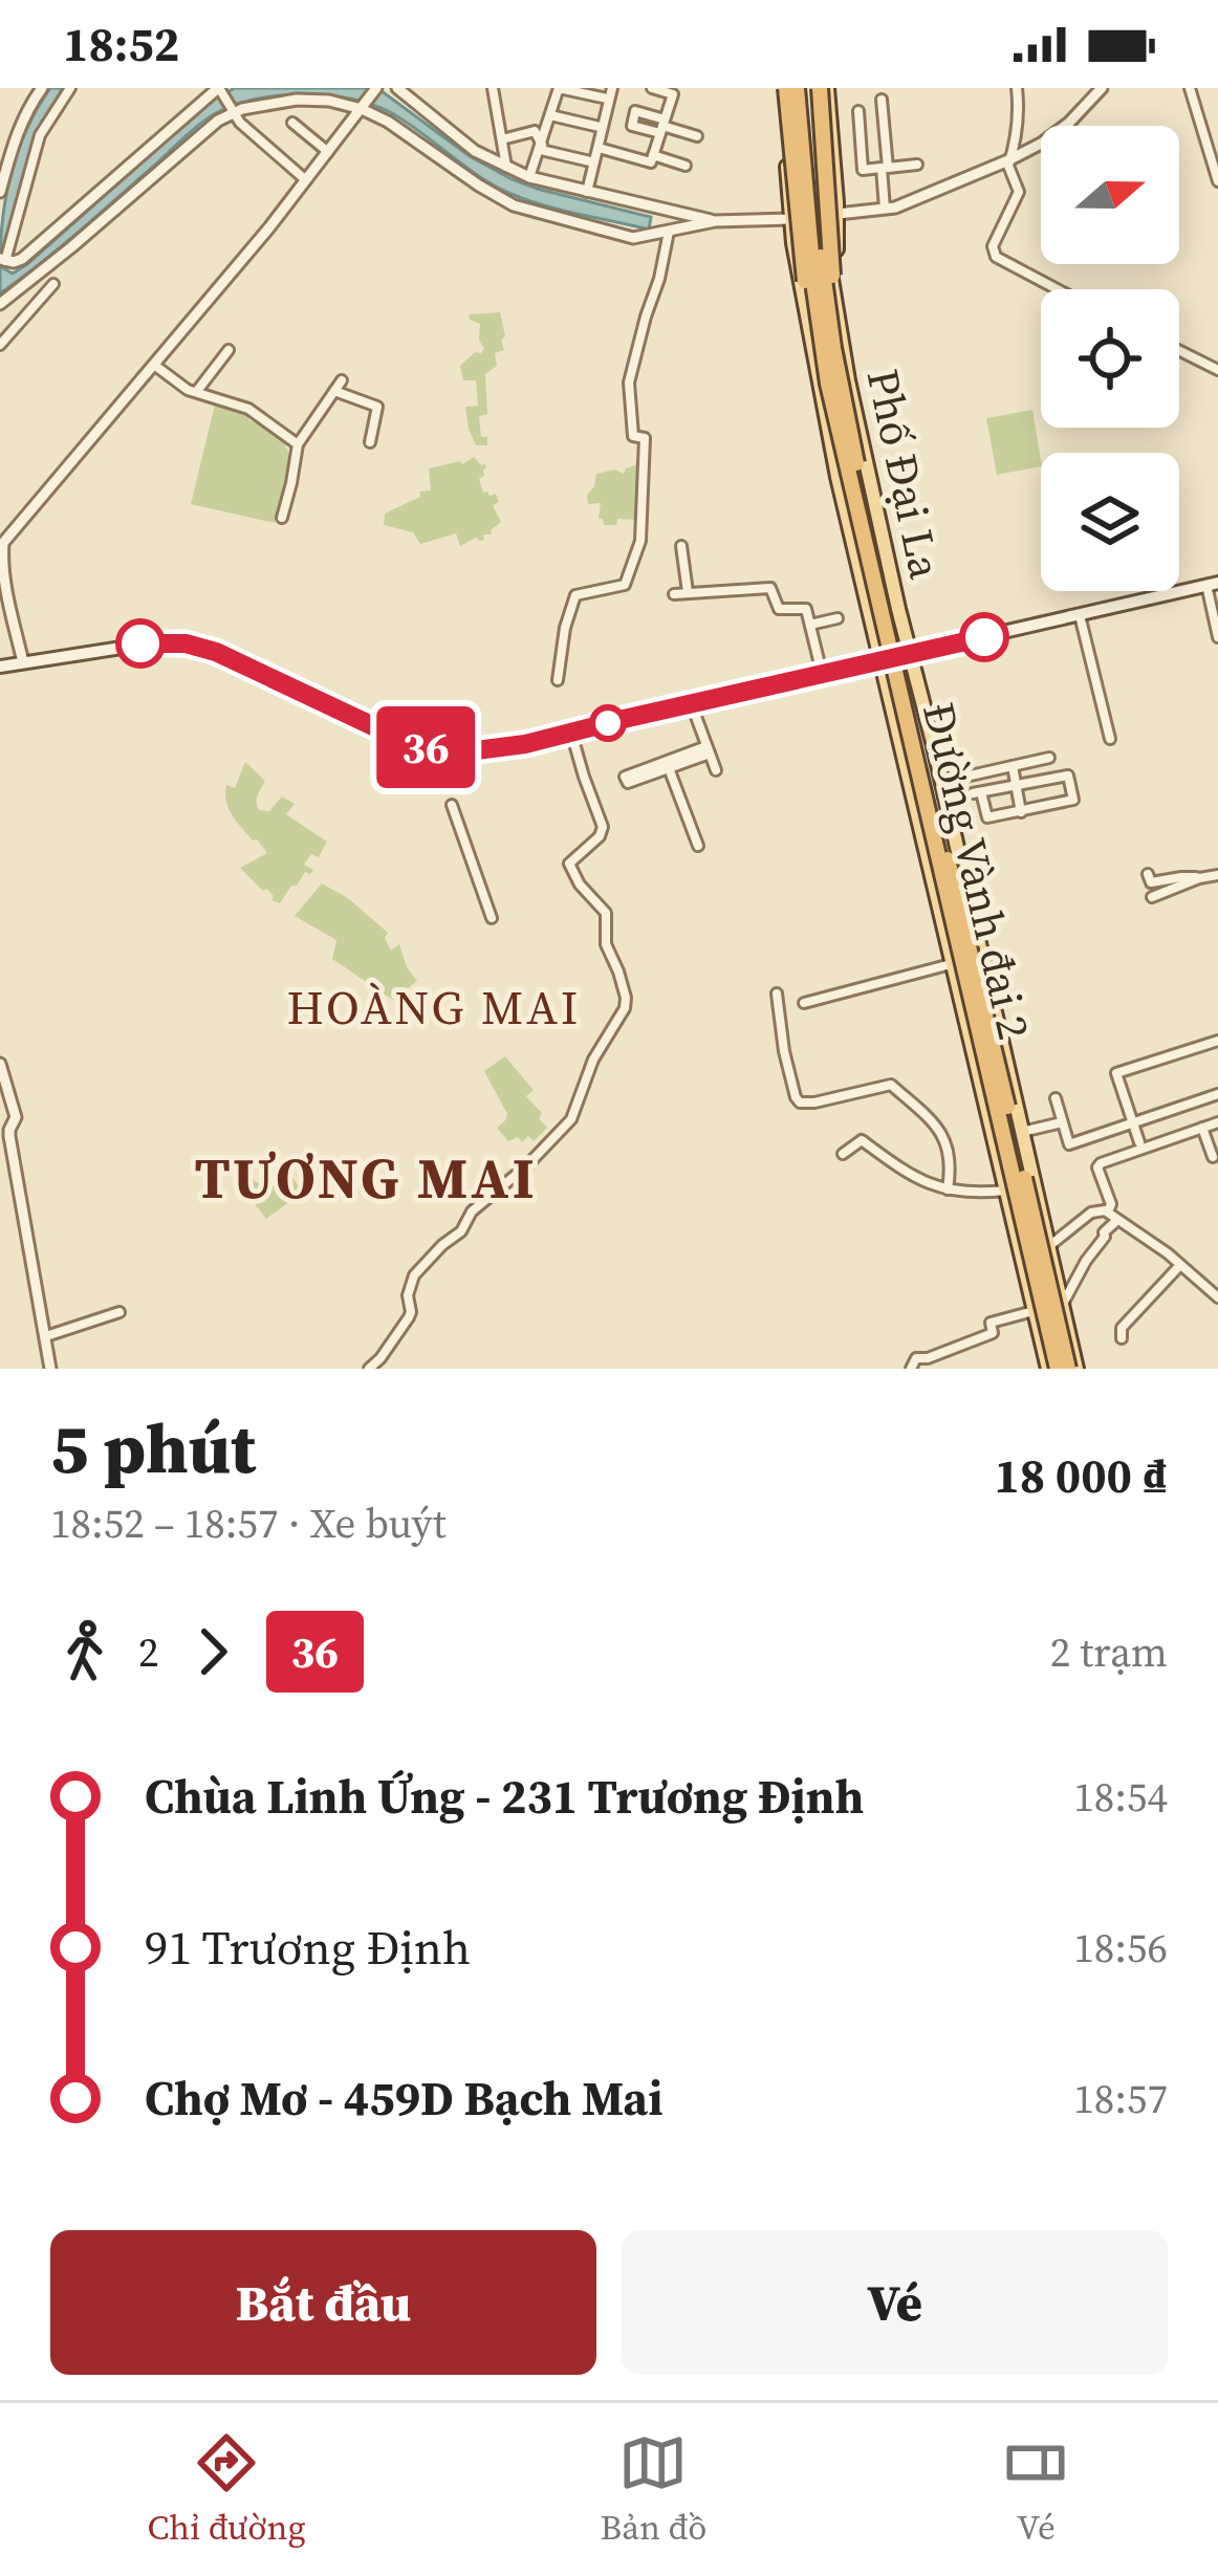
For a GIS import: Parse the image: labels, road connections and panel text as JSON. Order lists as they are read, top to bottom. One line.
{"streets":{"highway":["Đường Vành đai 2"],"main road":["Phố Đại La"]},"crossings":[["Phố Đại La","Đường Vành đai 2"]],"districts":["HOÀNG MAI","TƯƠNG MAI"],"lines":["bus line 36"],"north":"right","page":{"status":"18:52","on_map":"36","heading":["5 phút","18:52 – 18:57 · Xe buýt","18 000 ₫"],"legs":["2","36","2 trạm"],"list":[{"name":"Chùa Linh Ứng - 231 Trương Định","value":"18:54"},{"name":"91 Trương Định","value":"18:56"},{"name":"Chợ Mơ - 459D Bạch Mai","value":"18:57"}],"buttons":["Bắt đầu","Vé"],"tabs":["Chỉ đường","Bản đồ","Vé"]}}
